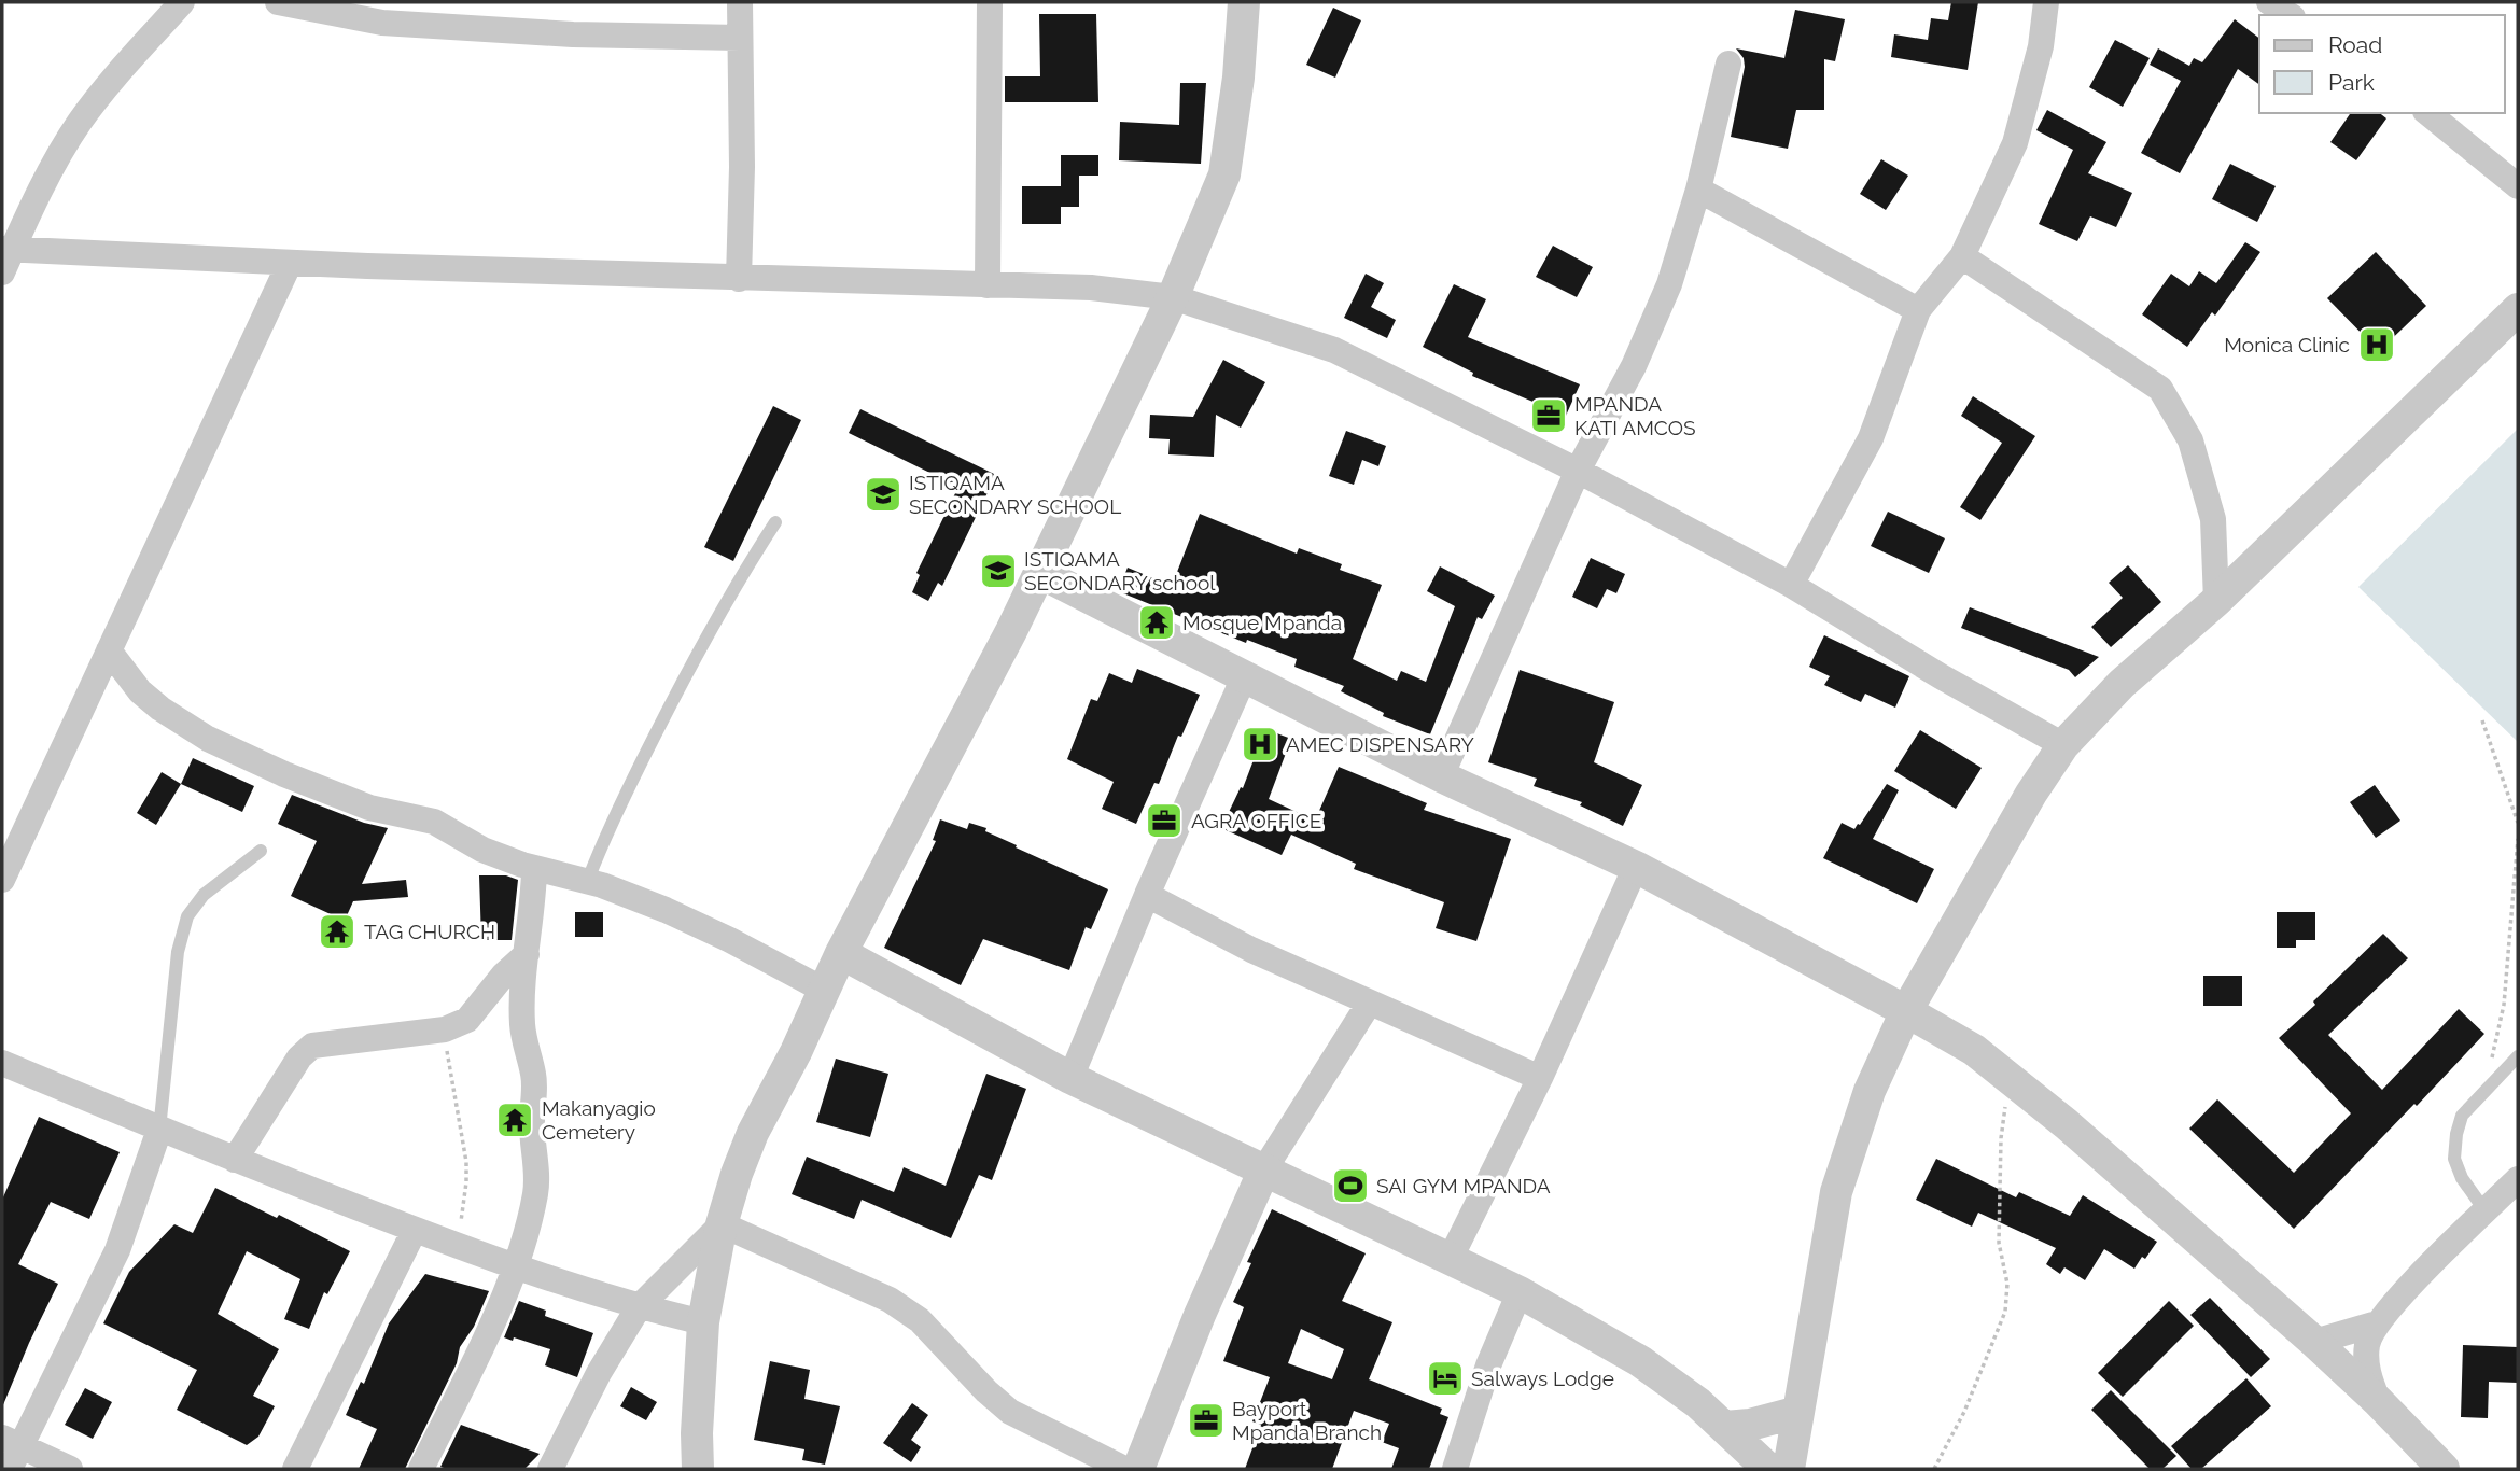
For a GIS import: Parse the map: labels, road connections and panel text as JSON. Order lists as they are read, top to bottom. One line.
{"places":{"hospital":["Monica Clinic","AMEC DISPENSARY"],"office":["MPANDA KATI AMCOS","AGRA OFFICE","Bayport Mpanda Branch"],"school or university":["ISTIQAMA SECONDARY SCHOOL","ISTIQAMA SECONDARY school"],"temple":["Mosque Mpanda","TAG CHURCH","Makanyagio Cemetery"],"sports":["SAI GYM MPANDA"],"hotel":["Salways Lodge"]},"legend":["Road","Park"]}
